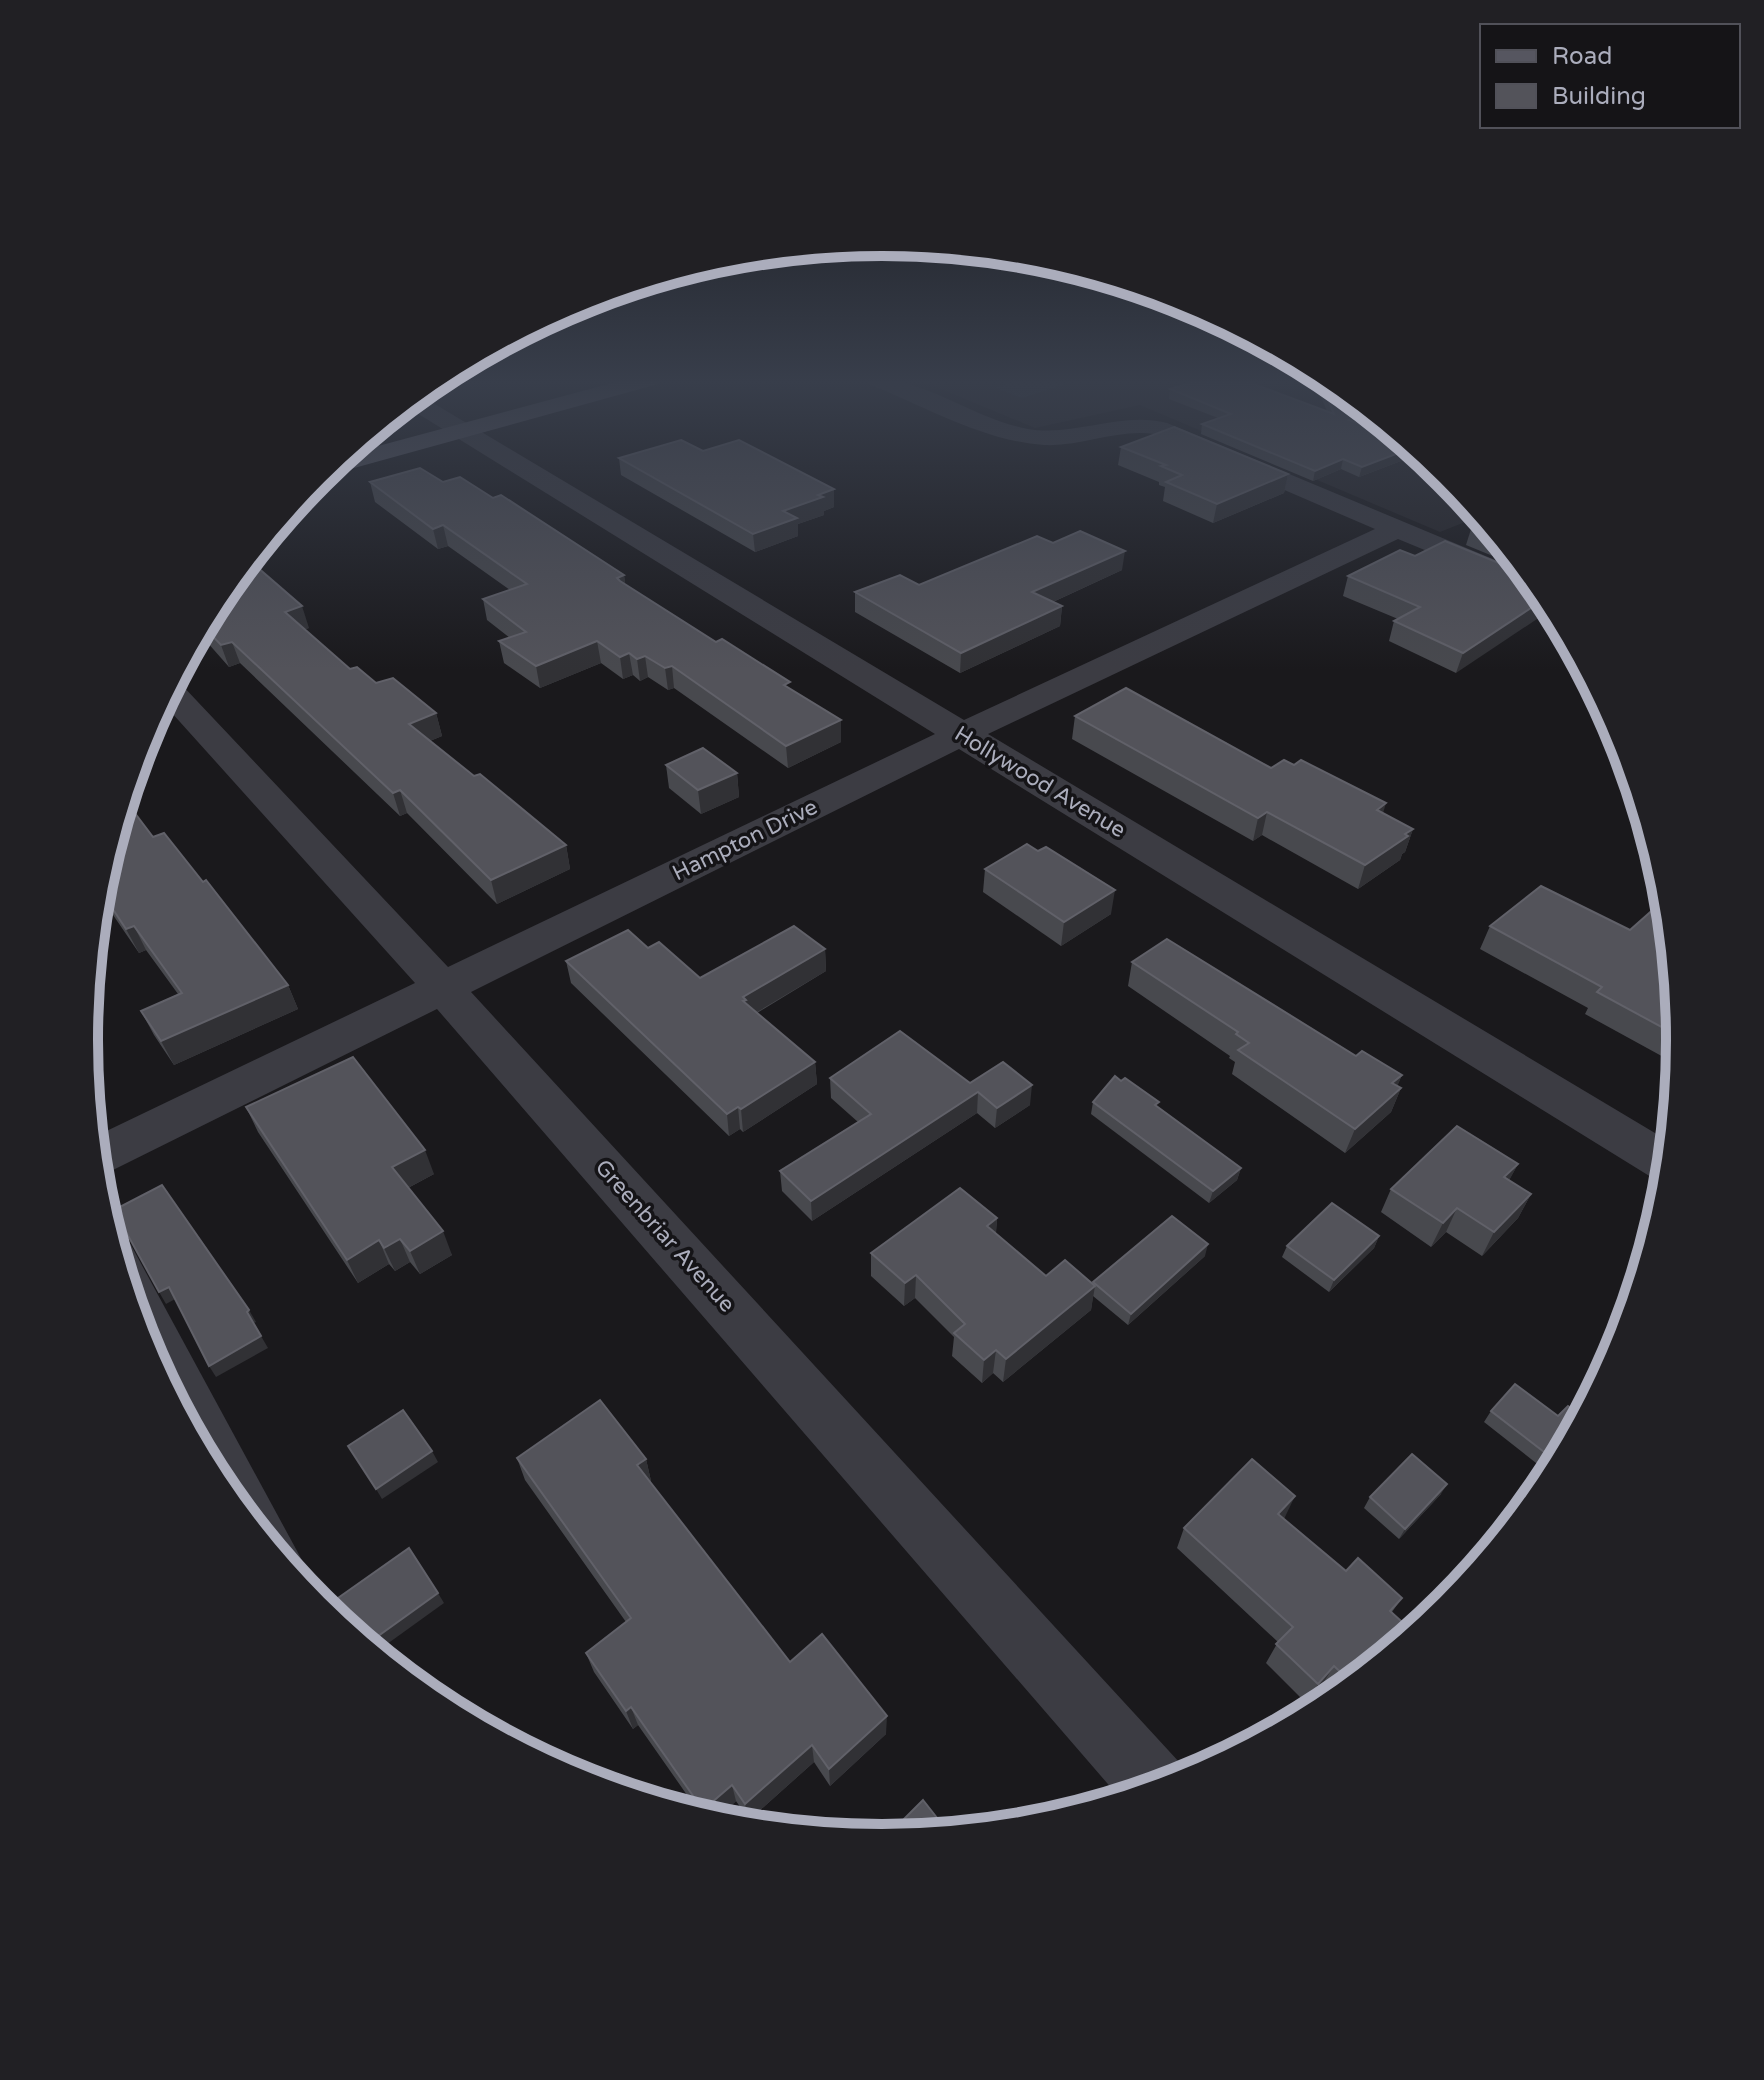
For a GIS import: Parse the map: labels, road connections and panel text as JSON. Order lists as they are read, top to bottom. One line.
{"streets":{"street":["Hollywood Avenue","Hampton Drive","Greenbriar Avenue"]},"crossings":[["Hollywood Avenue","Hampton Drive"],["Hampton Drive","Greenbriar Avenue"]],"legend":["Road","Building"]}
